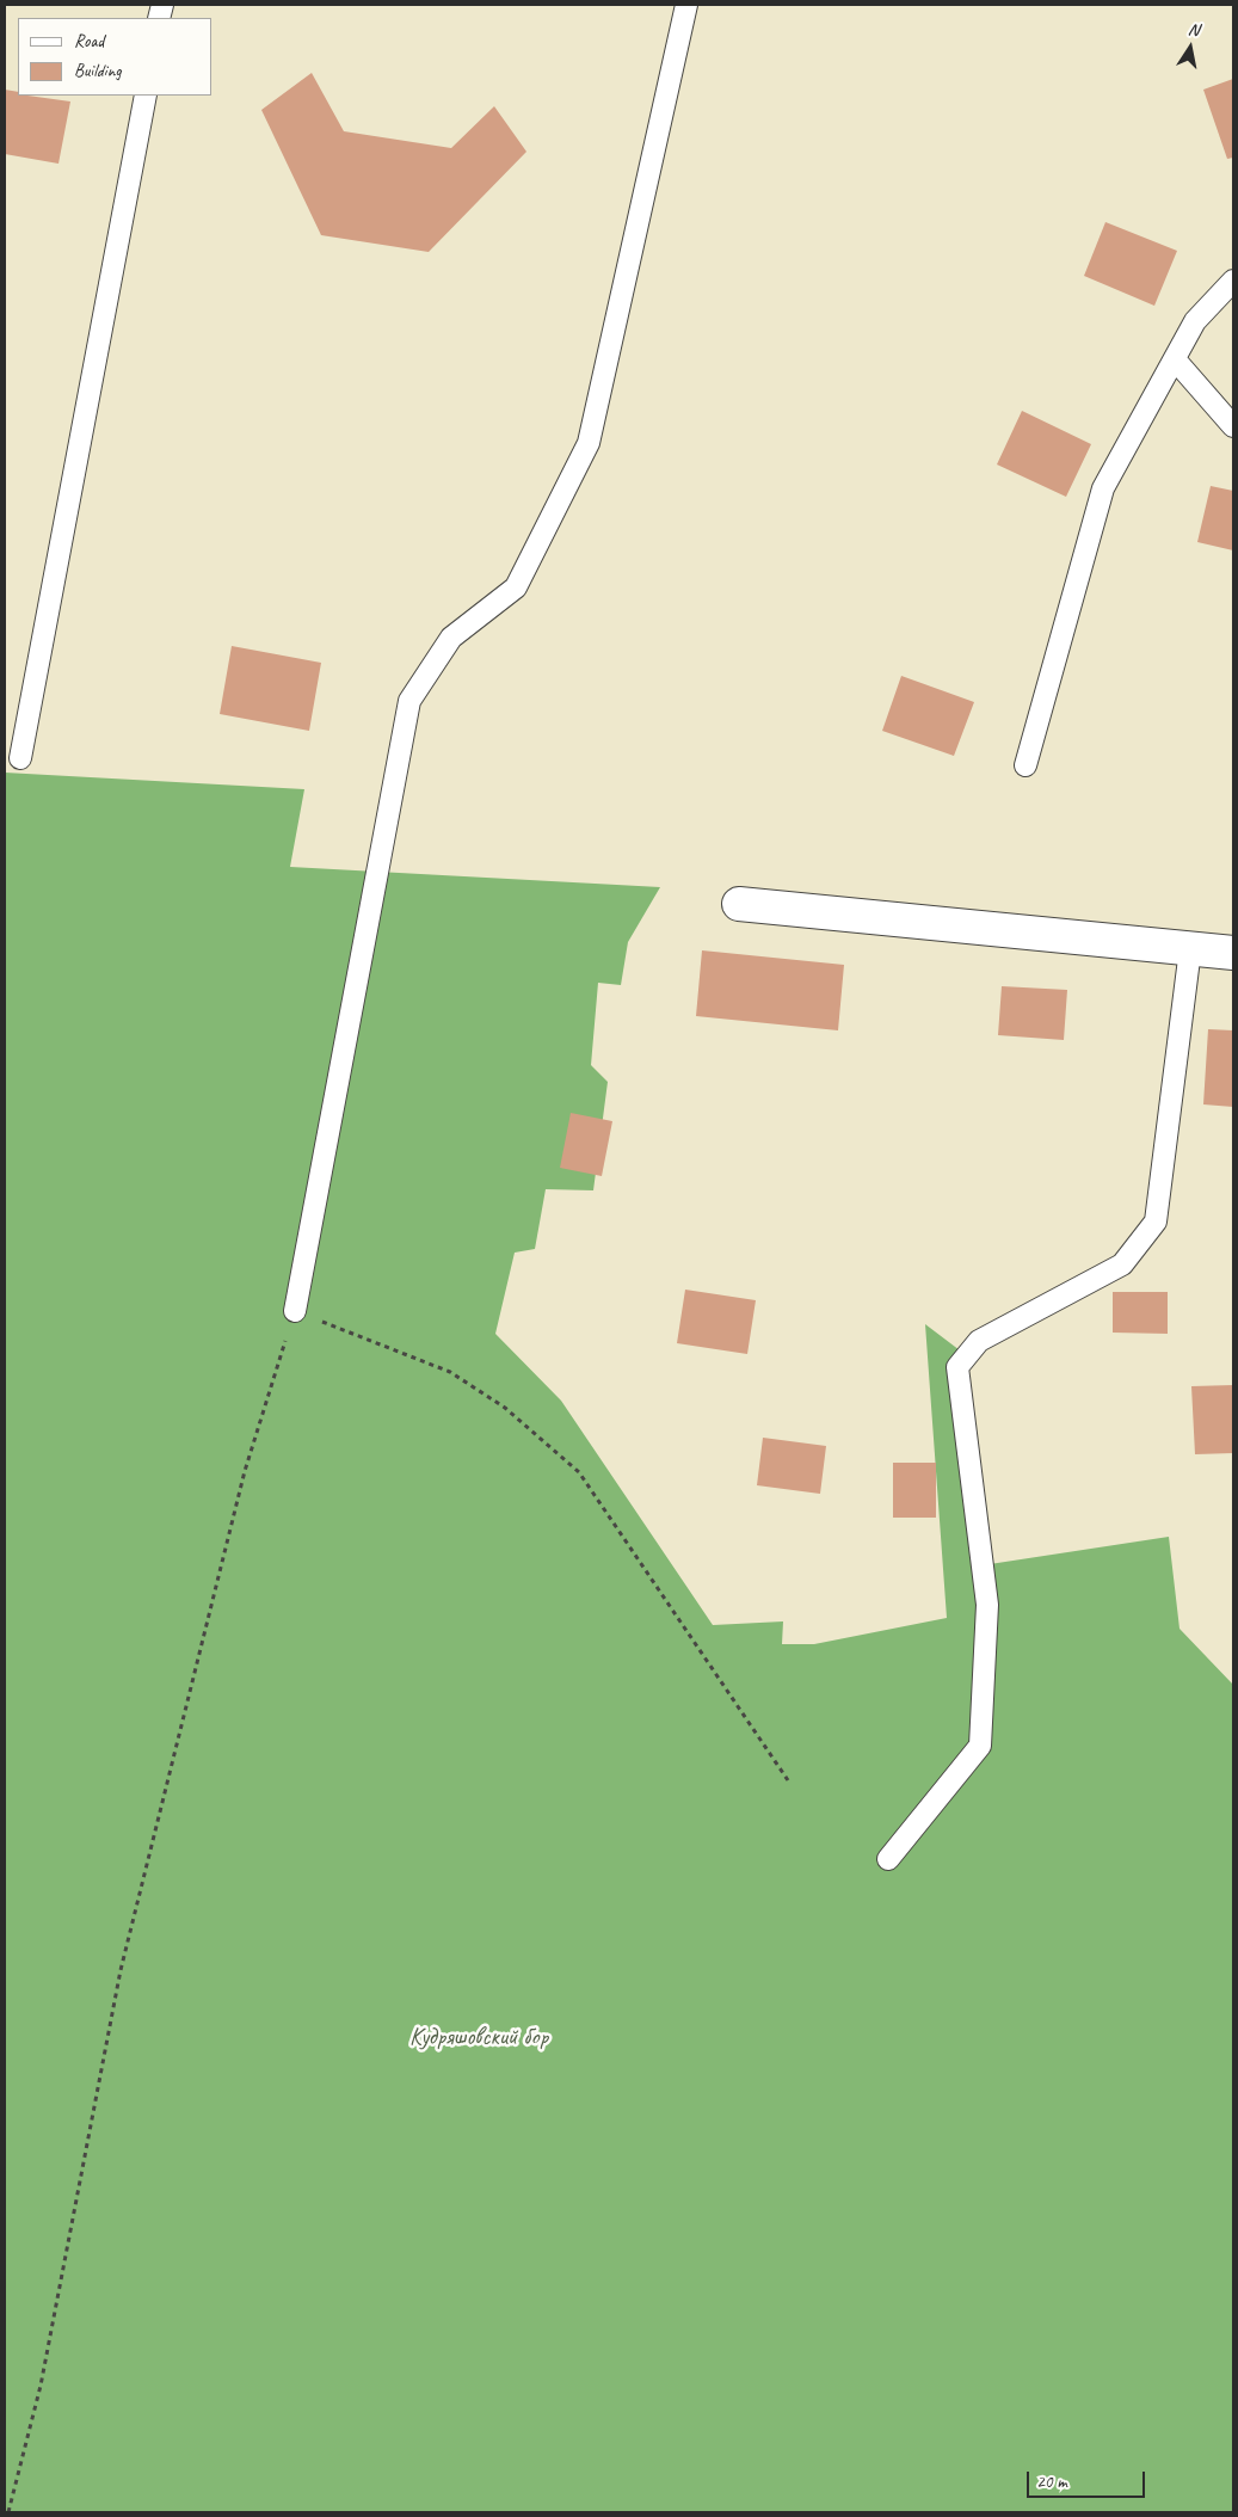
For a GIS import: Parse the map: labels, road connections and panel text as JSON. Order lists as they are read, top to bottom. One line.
{"parks":["Кудряшовский бор"],"legend":["Road","Building"],"scale_bar":"20 m","north":"top"}
